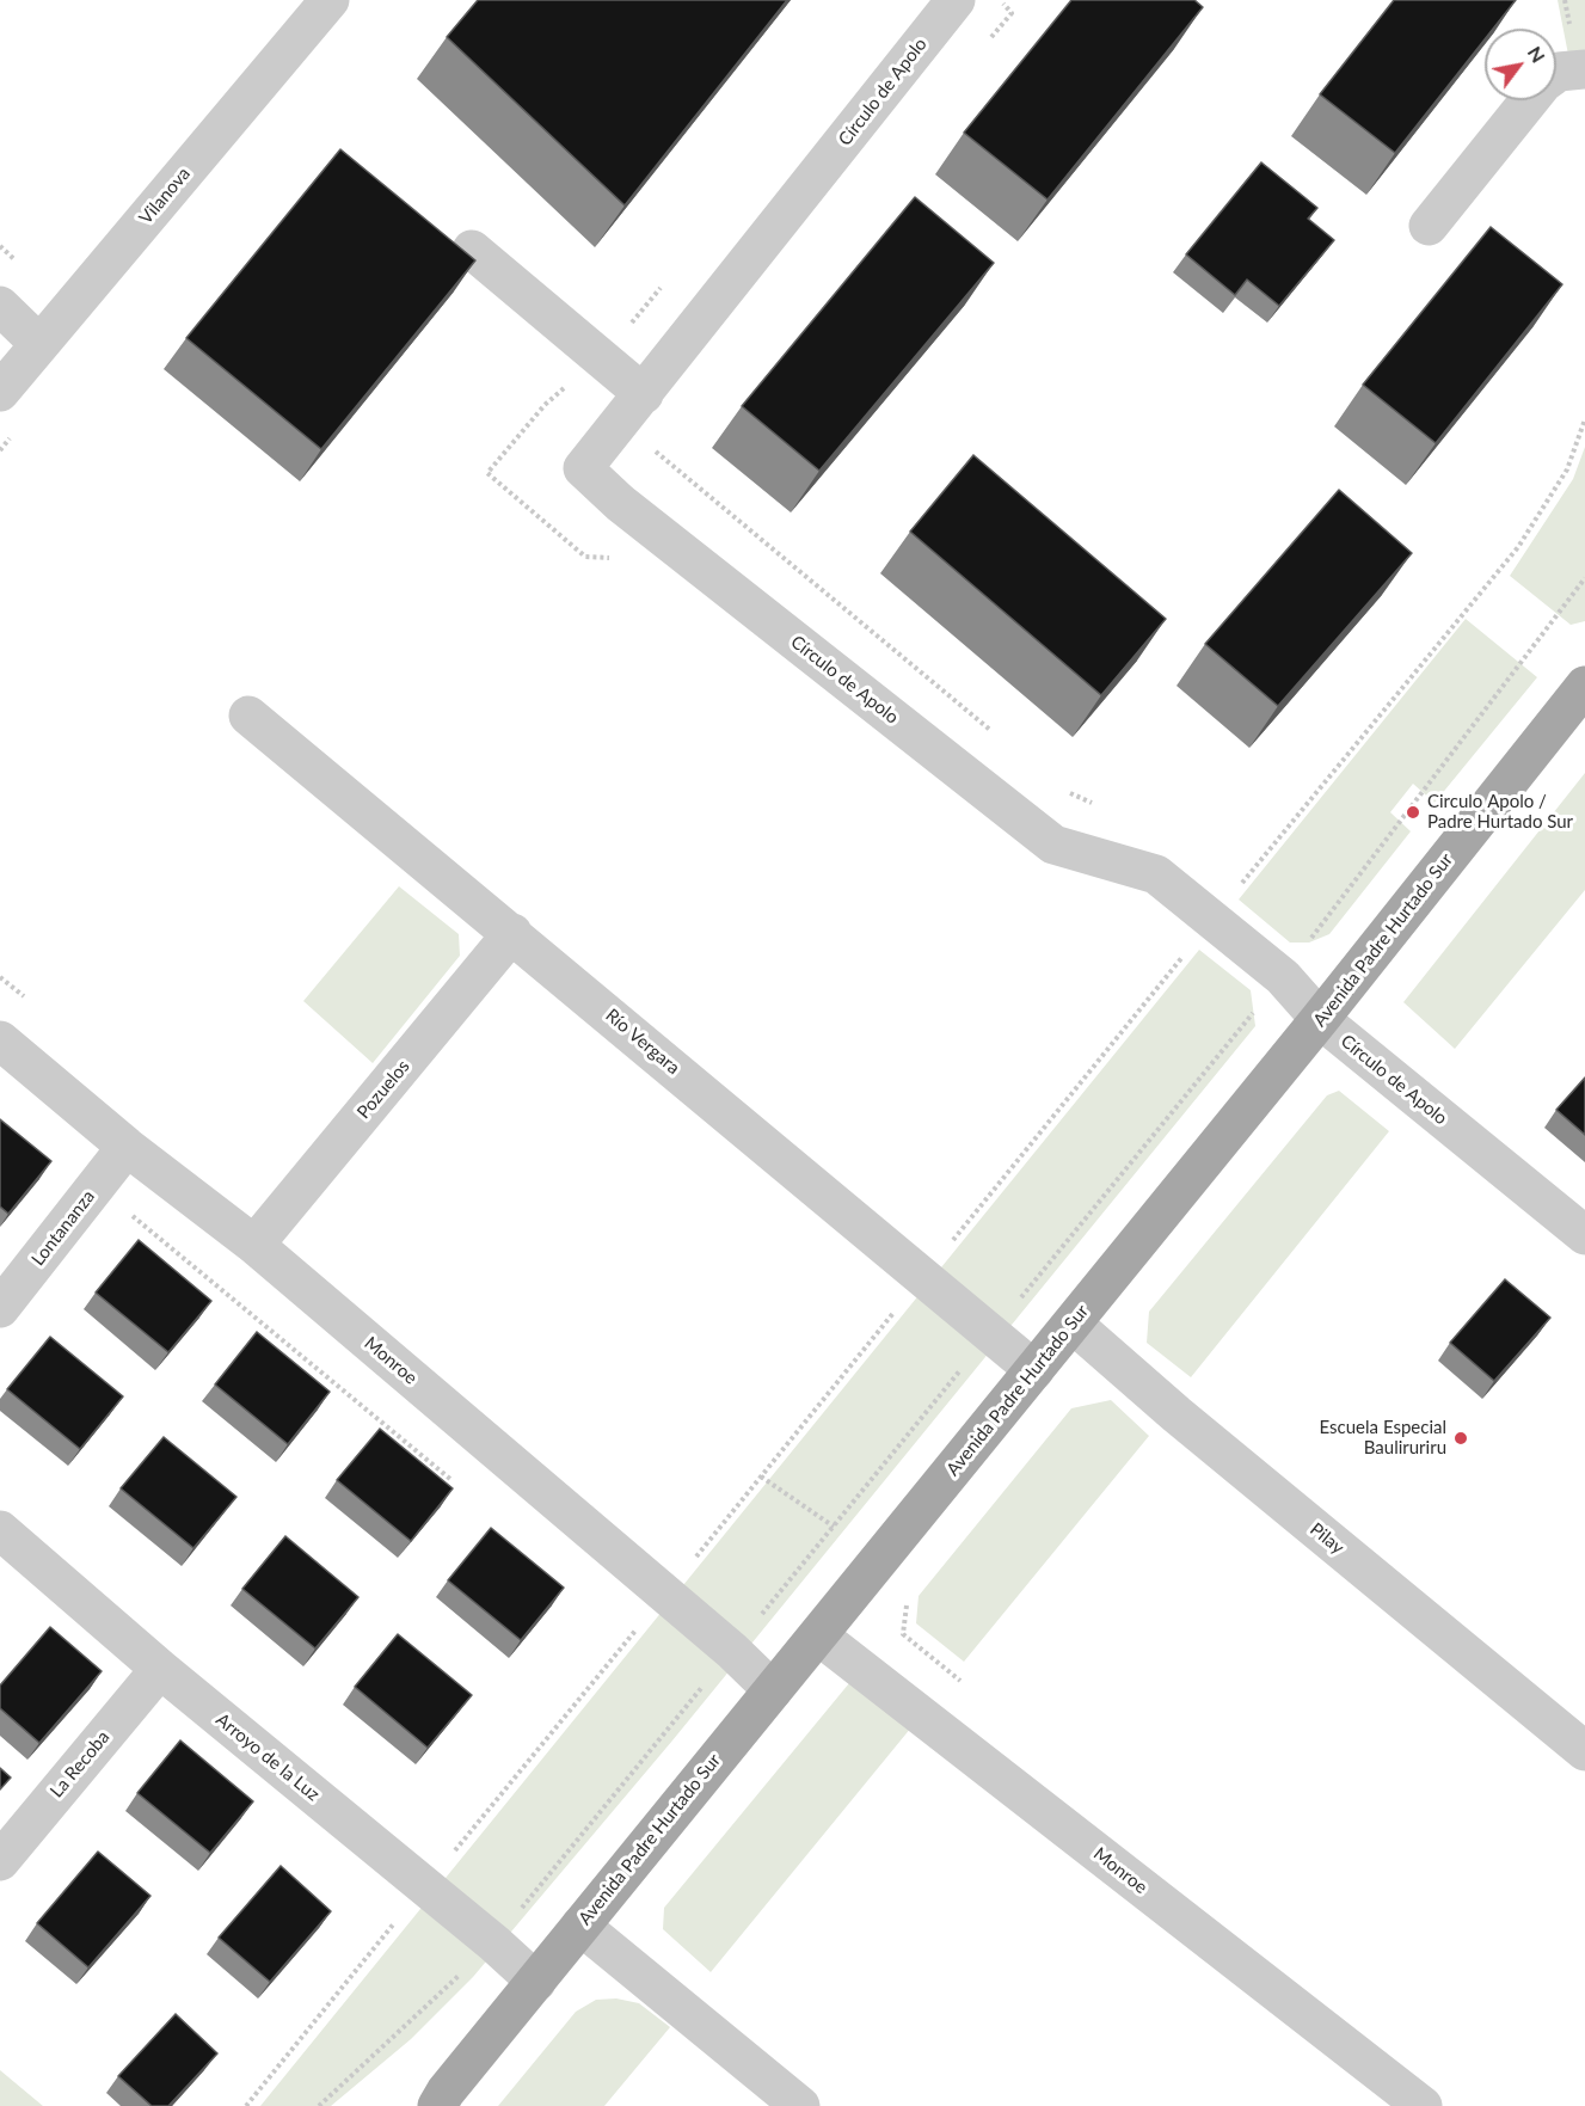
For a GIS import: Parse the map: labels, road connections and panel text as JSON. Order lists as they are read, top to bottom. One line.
{"streets":{"main road":["Avenida Padre Hurtado Sur"],"street":["Círculo de Apolo","Vilanova","Río Vergara","Pozuelos","Lontananza","Monroe","Pilay","Arroyo de la Luz","La Recoba"]},"crossings":[["Círculo de Apolo","Avenida Padre Hurtado Sur"],["Avenida Padre Hurtado Sur","Río Vergara"],["Avenida Padre Hurtado Sur","Monroe"],["Avenida Padre Hurtado Sur","Pilay"],["Avenida Padre Hurtado Sur","Arroyo de la Luz"],["Río Vergara","Pozuelos"],["Pozuelos","Monroe"],["Lontananza","Monroe"],["Arroyo de la Luz","La Recoba"]],"places":["Circulo Apolo / Padre Hurtado Sur","Escuela Especial Bauliruriru"],"north":"top right"}
